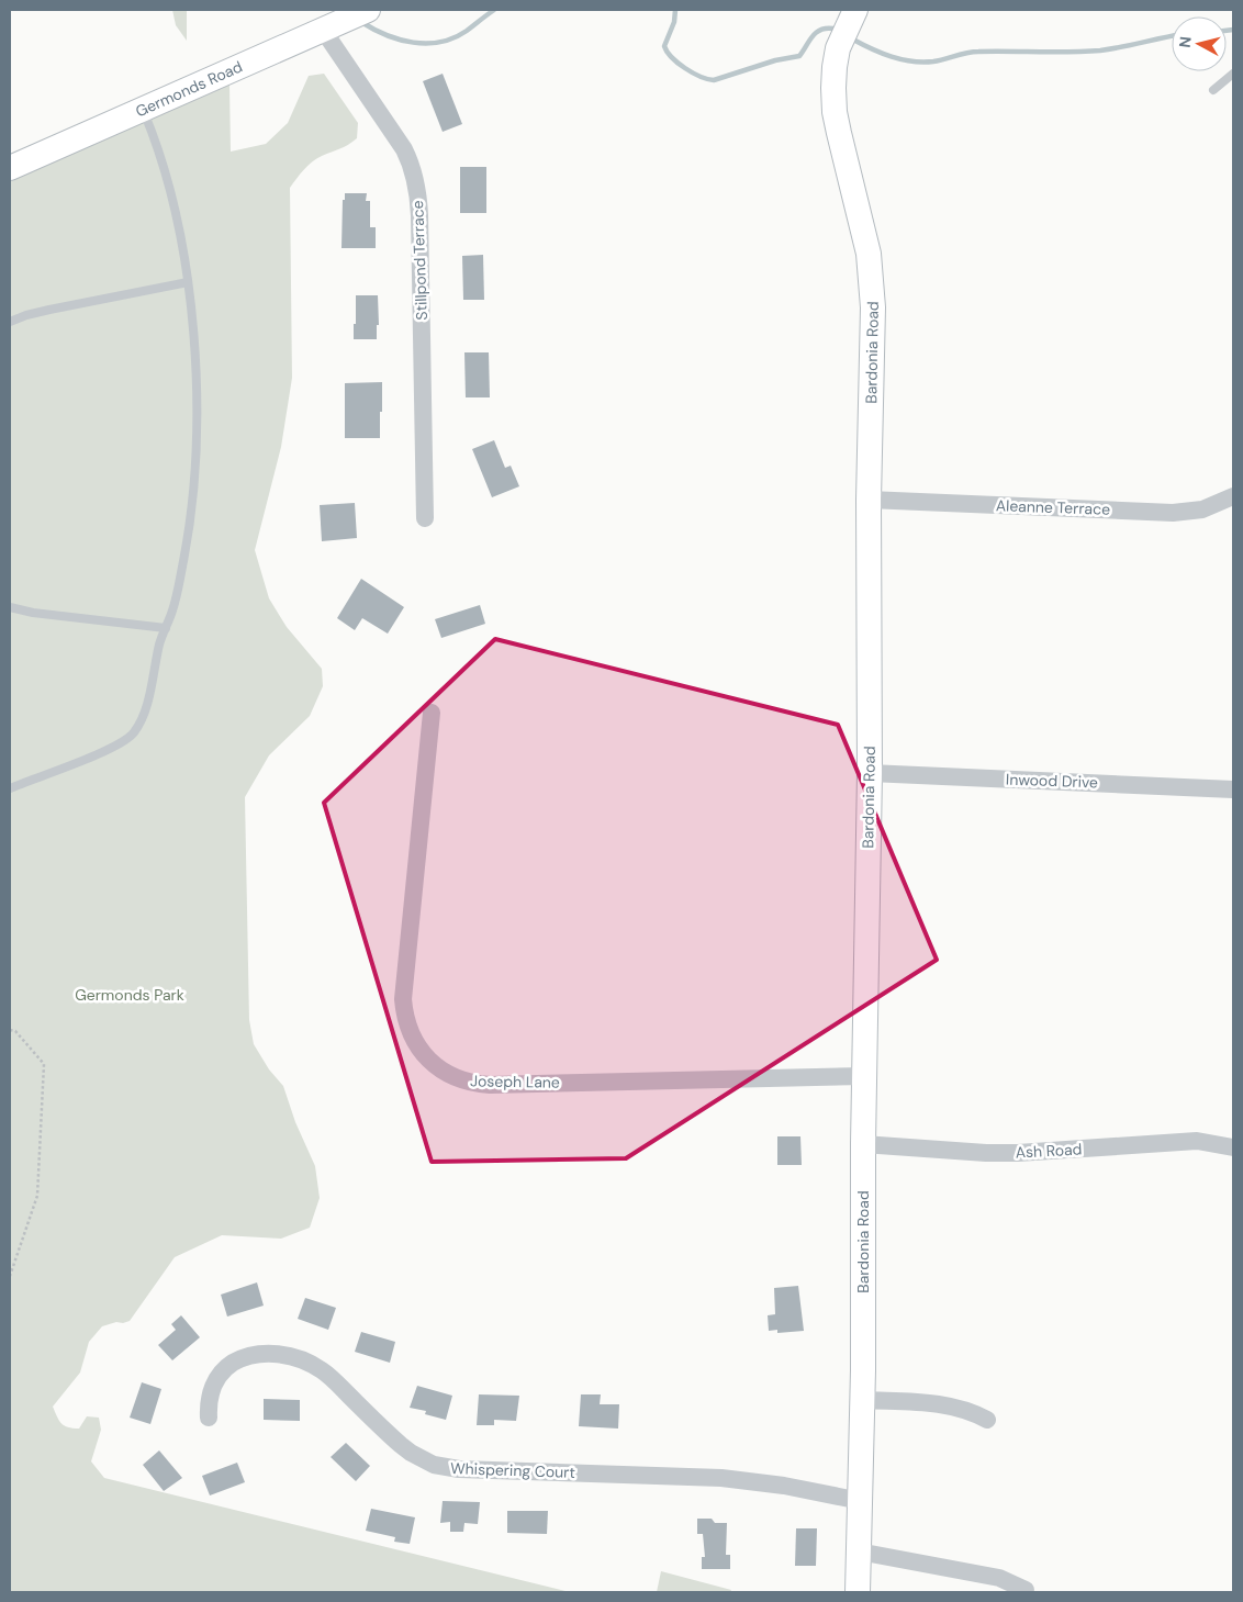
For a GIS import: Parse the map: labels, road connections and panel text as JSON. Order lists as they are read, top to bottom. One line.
{"streets":{"street":["Germonds Road","Stillpond Terrace","Bardonia Road","Aleanne Terrace","Inwood Drive","Joseph Lane","Ash Road","Whispering Court"]},"crossings":[["Germonds Road","Stillpond Terrace"],["Bardonia Road","Aleanne Terrace"],["Bardonia Road","Inwood Drive"],["Bardonia Road","Joseph Lane"],["Bardonia Road","Ash Road"],["Bardonia Road","Whispering Court"]],"parks":["Germonds Park"],"north":"left"}
